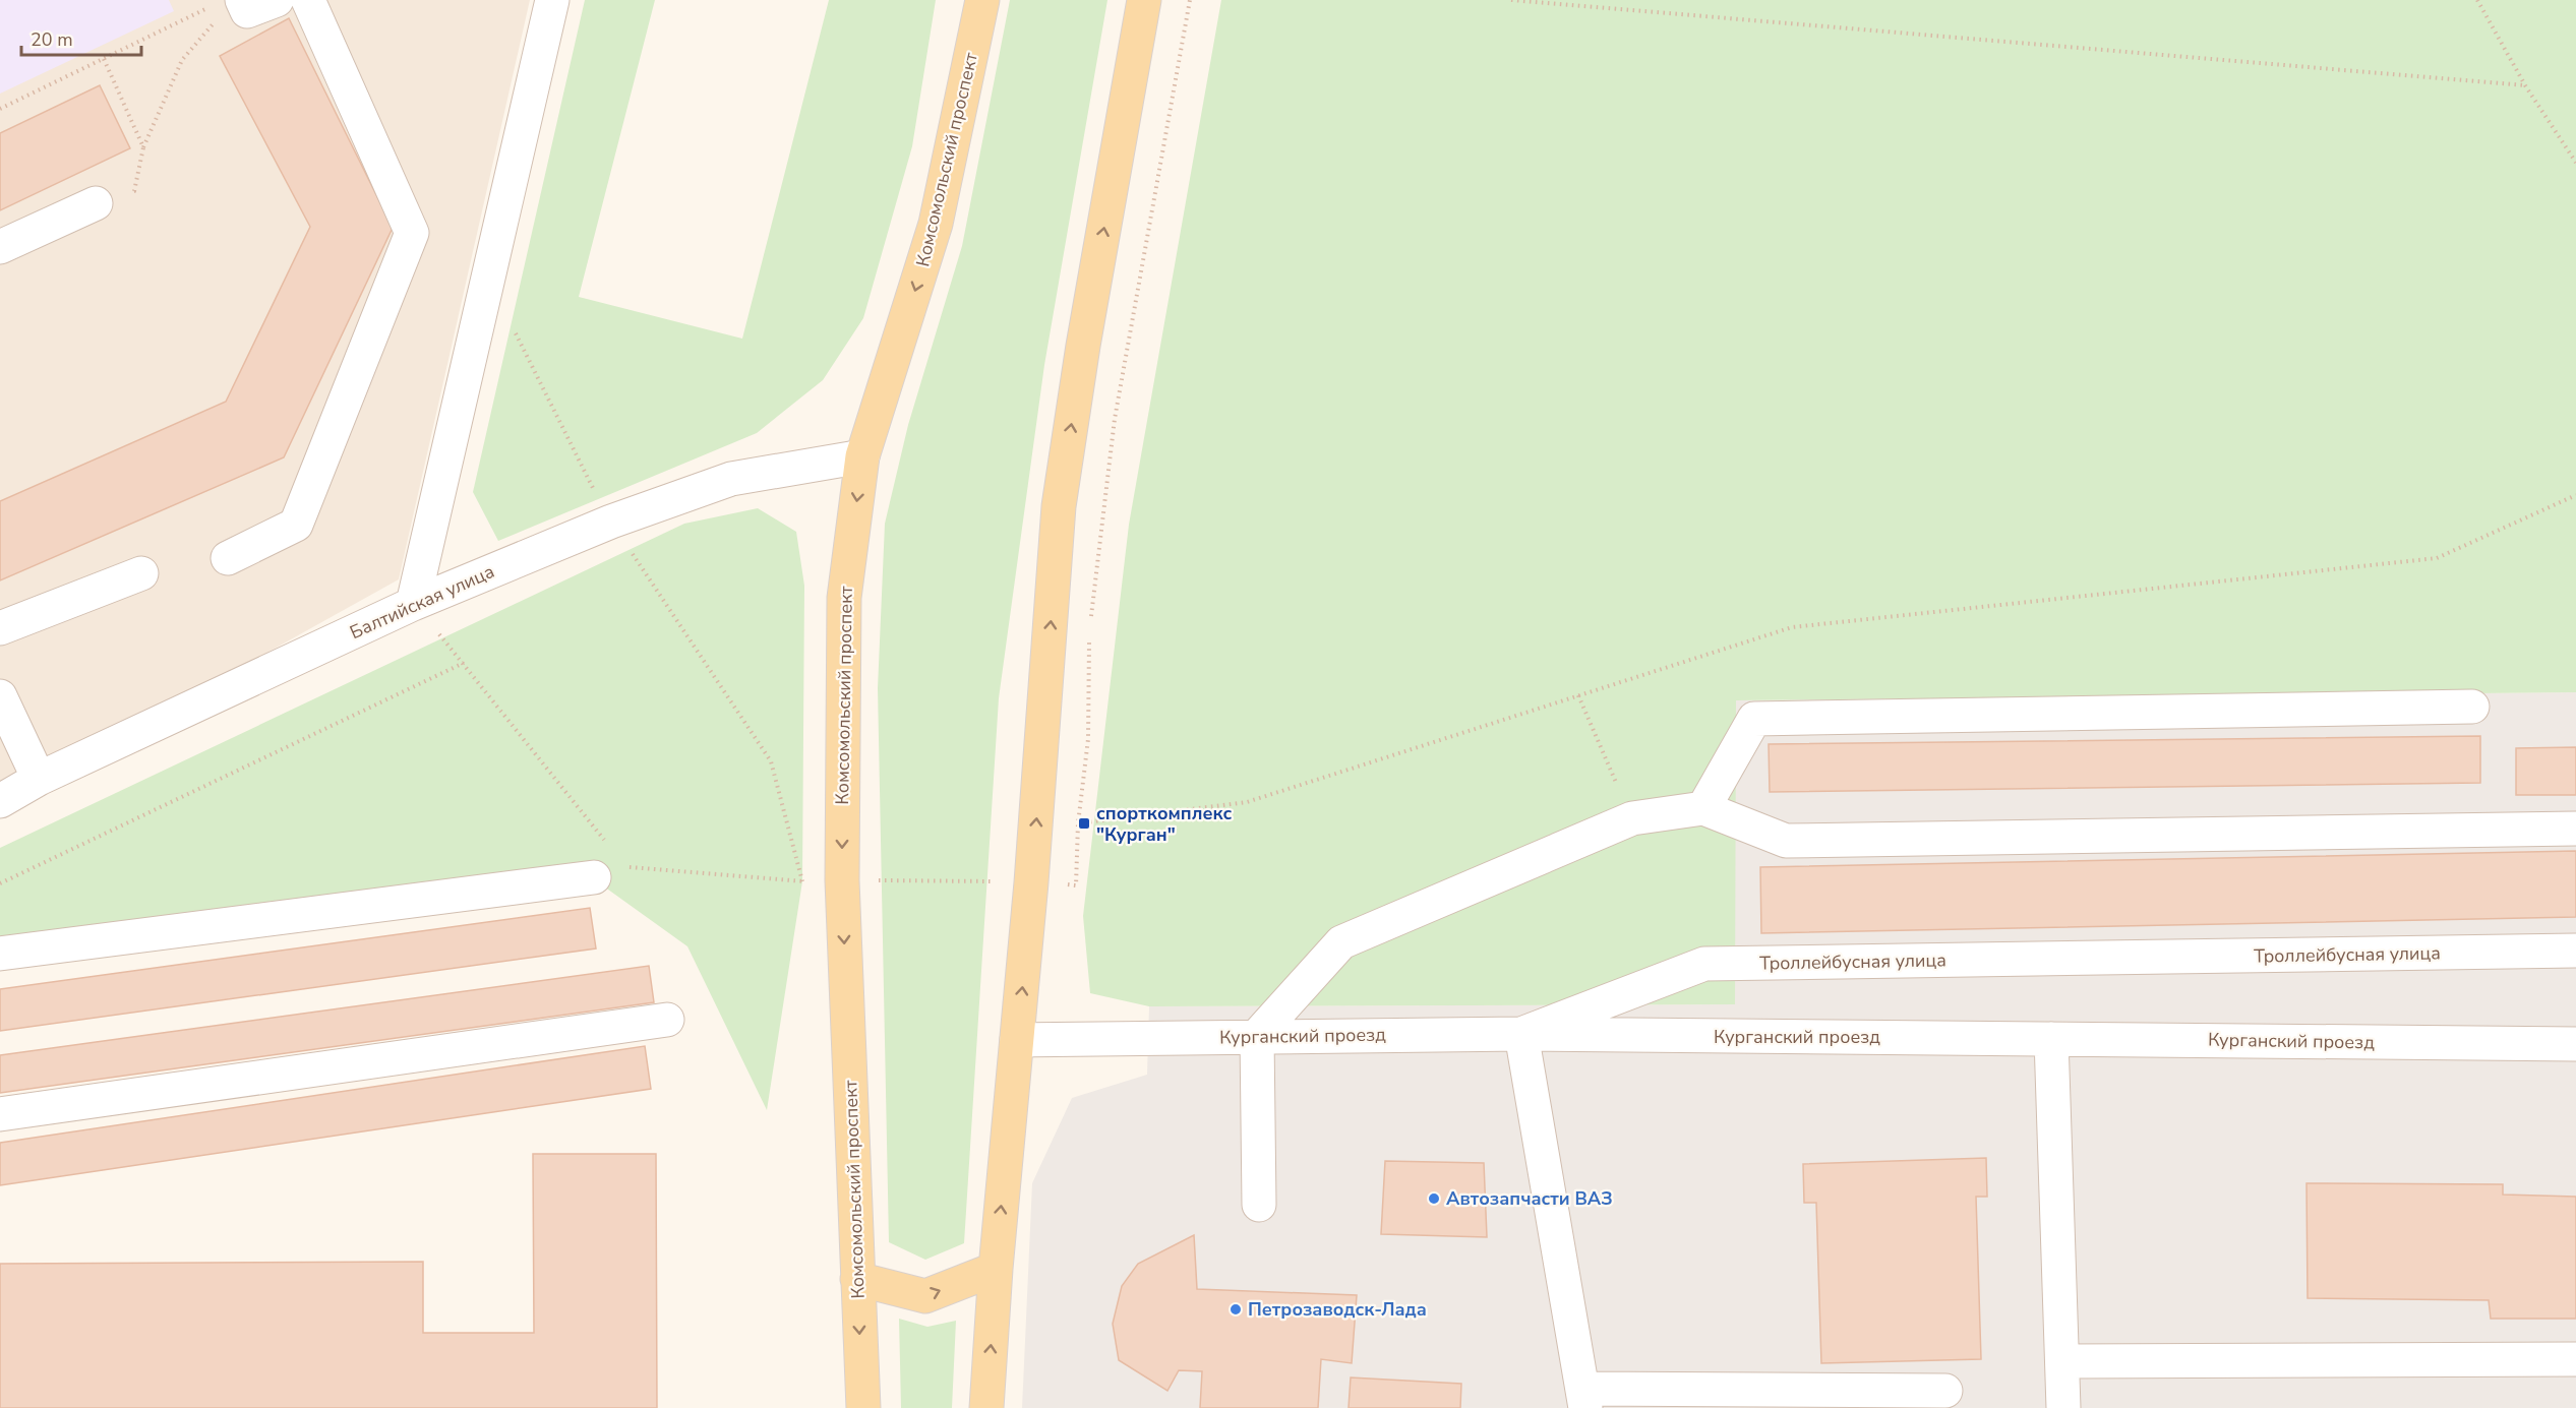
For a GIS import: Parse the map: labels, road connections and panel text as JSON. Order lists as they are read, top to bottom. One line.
{"streets":{"main road":["Комсомольский проспект"],"street":["Балтийская улица","Троллейбусная улица","Курганский проезд"]},"crossings":[["Комсомольский проспект","Балтийская улица"],["Троллейбусная улица","Курганский проезд"]],"places":{"transit":["спорткомплекс \"Курган\""],"other":["Автозапчасти ВАЗ","Петрозаводск-Лада"]},"scale_bar":"20 m"}
